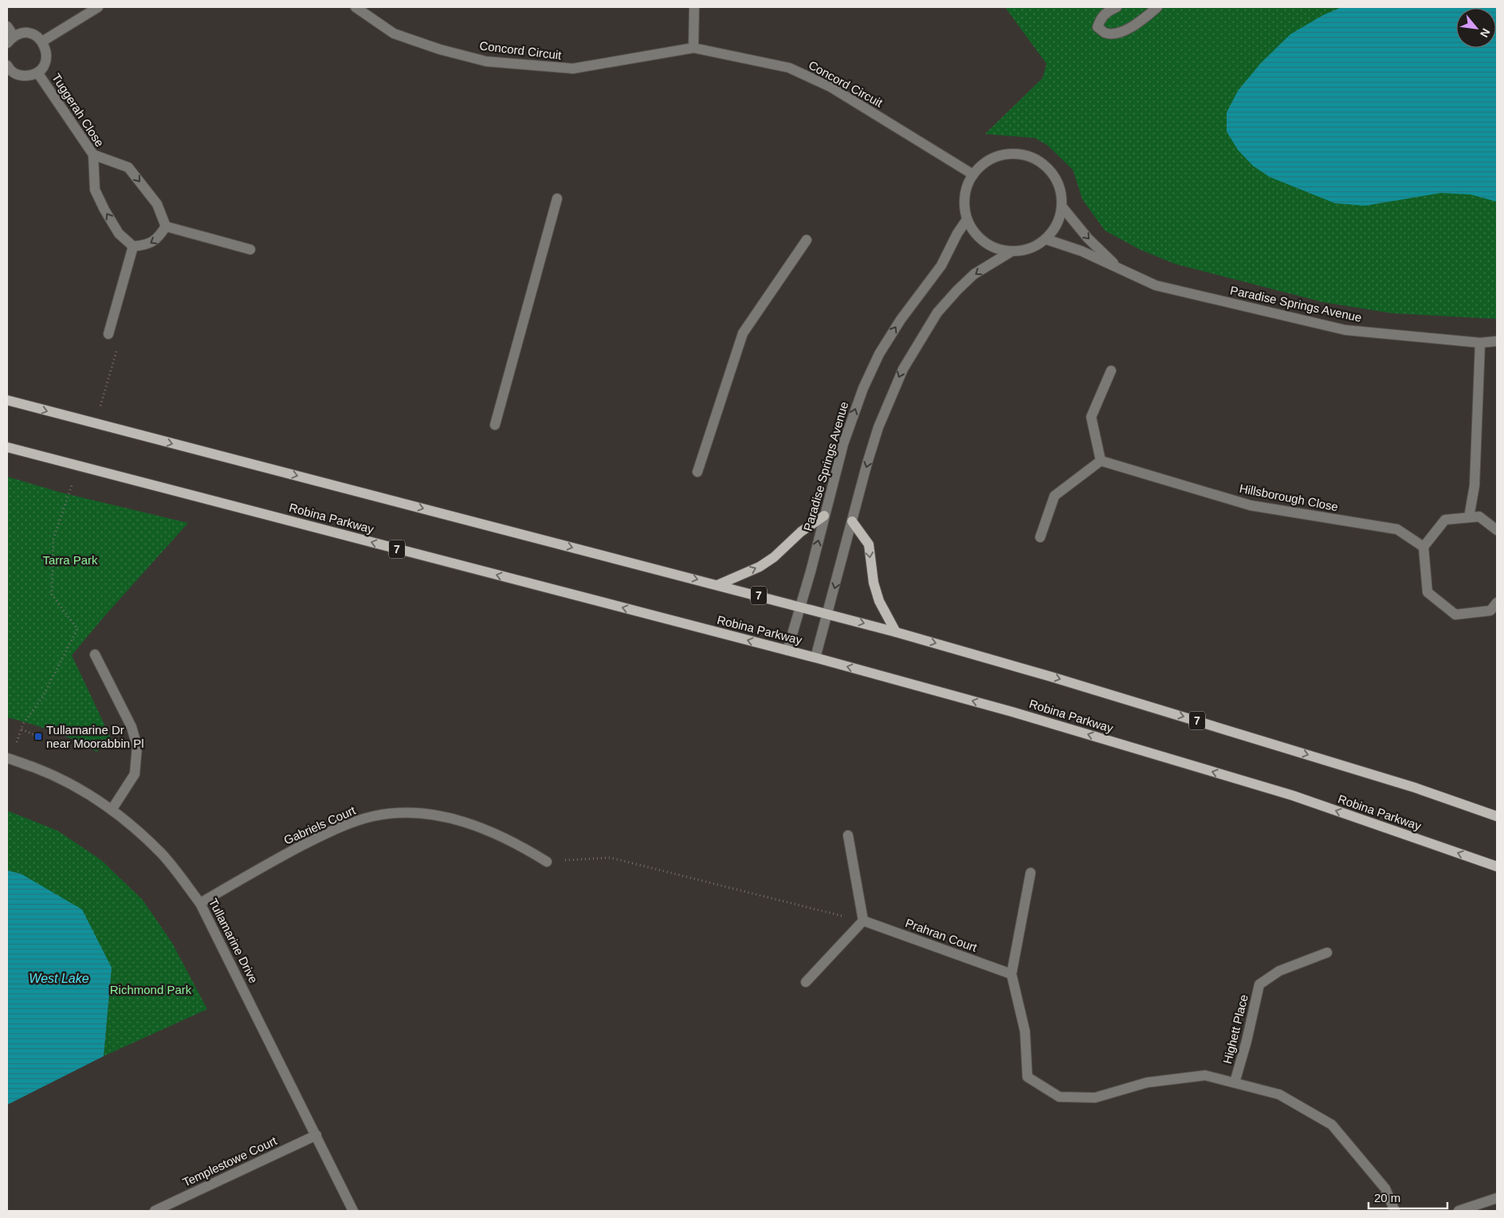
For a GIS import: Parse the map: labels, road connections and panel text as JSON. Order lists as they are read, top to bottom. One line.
{"streets":{"main road":["Robina Parkway","7"],"street":["Concord Circuit","Tuggerah Close","Paradise Springs Avenue","Hillsborough Close","Gabriels Court","Prahran Court","Tullamarine Drive","Highett Place","Templestowe Court"]},"crossings":[["Concord Circuit","Paradise Springs Avenue"],["Paradise Springs Avenue","Robina Parkway"],["Paradise Springs Avenue","7"],["Gabriels Court","Tullamarine Drive"],["Tullamarine Drive","Templestowe Court"]],"one_way":["Tuggerah Close"],"water":["West Lake"],"parks":["Tarra Park","Richmond Park"],"places":{"transit":["Tullamarine Dr near Moorabbin Pl"]},"scale_bar":"20 m","north":"bottom right"}
